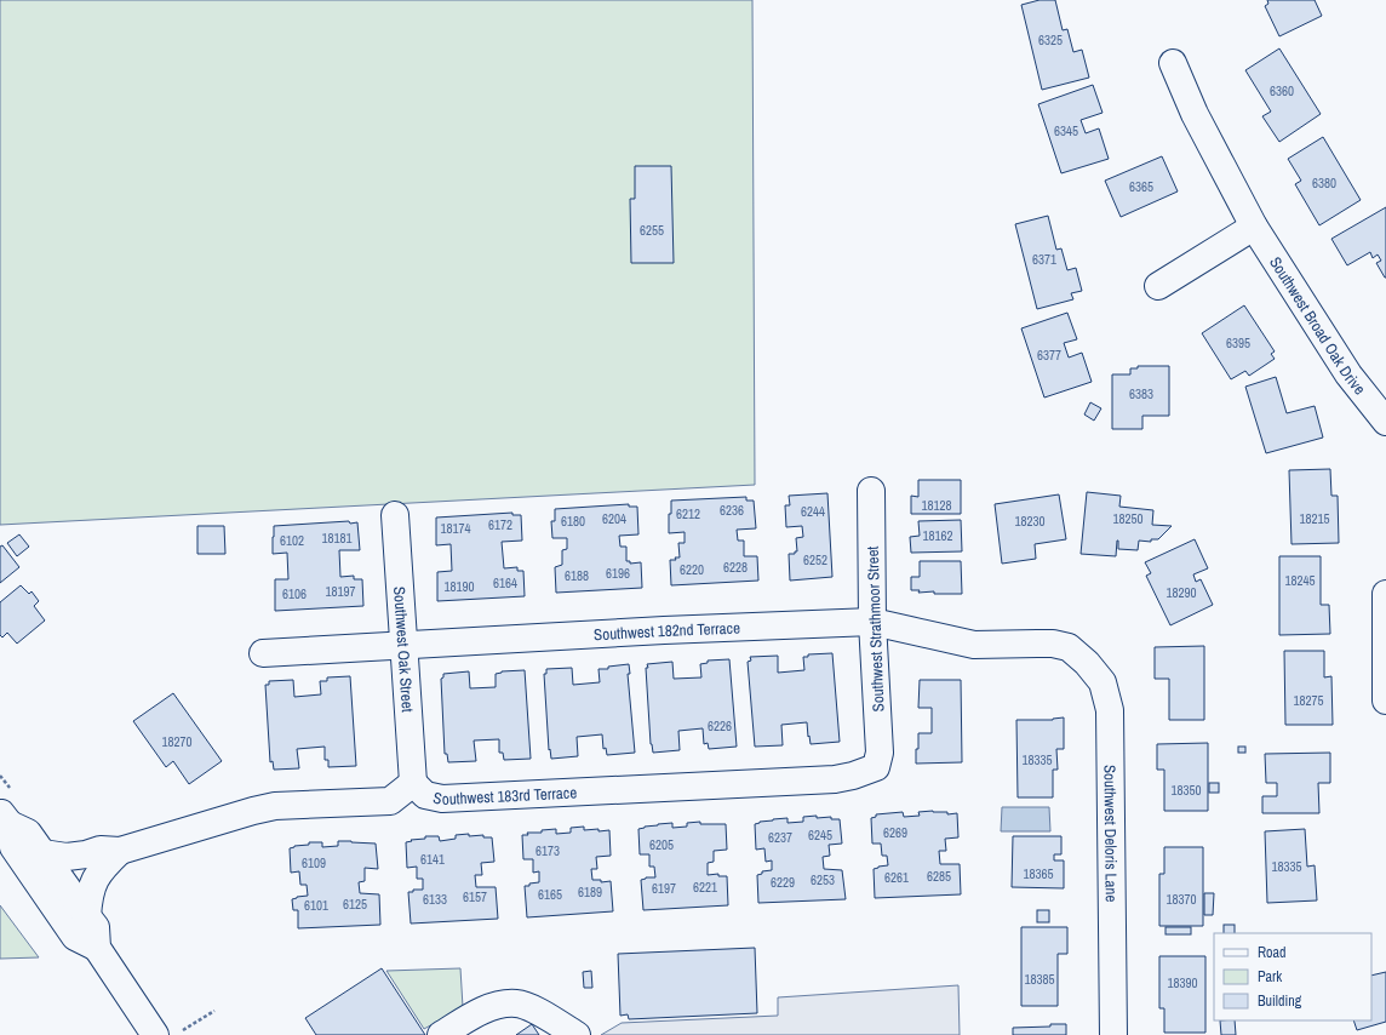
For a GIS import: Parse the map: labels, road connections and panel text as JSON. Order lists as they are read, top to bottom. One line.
{"streets":{"street":["Southwest Broad Oak Drive","Southwest Strathmoor Street","Southwest 182nd Terrace","Southwest Oak Street","Southwest 183rd Terrace","Southwest Deloris Lane"]},"crossings":[["Southwest Strathmoor Street","Southwest 182nd Terrace"],["Southwest Strathmoor Street","Southwest 183rd Terrace"],["Southwest 182nd Terrace","Southwest Oak Street"],["Southwest 182nd Terrace","Southwest Deloris Lane"],["Southwest Oak Street","Southwest 183rd Terrace"]],"house_numbers":["6325","6360","6345","6380","6365","6255","6371","6395","6377","6383","18128","6236","6244","6212","6204","18250","18215","6180","18230","6172","18174","18162","18181","6102","6252","6228","6220","6196","6188","18245","6164","18190","18197","18290","6106","18275","6226","18270","18335","18350","6269","6245","6237","6205","6173","6141","6109","18335","18365","6285","6261","6253","6229","6221","6197","6189","6165","6157","6133","18370","6125","6101","18385","18390"],"legend":["Road","Park","Building"]}
